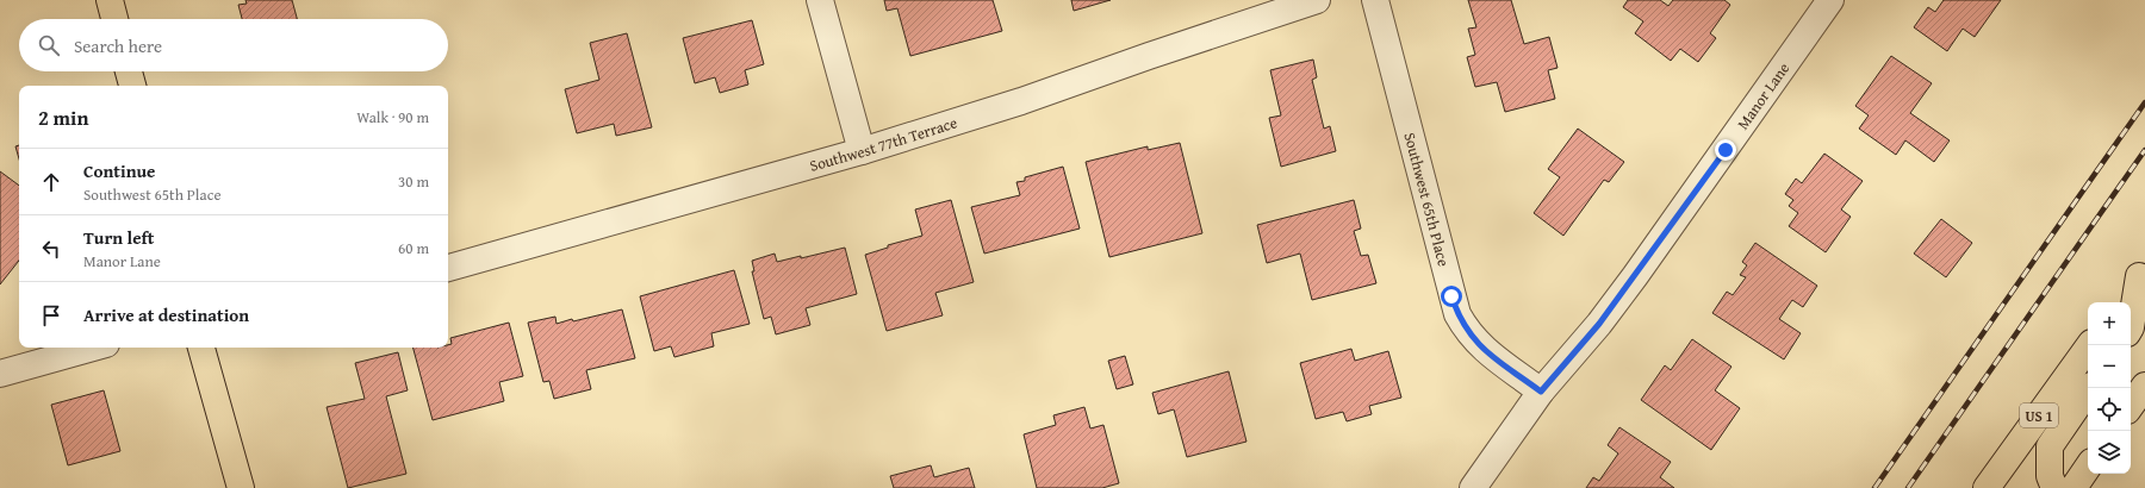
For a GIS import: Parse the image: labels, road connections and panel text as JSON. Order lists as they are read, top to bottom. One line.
{"streets":{"main road":["US 1"],"street":["Manor Lane","Southwest 77th Terrace","Southwest 65th Place"]},"crossings":[["Manor Lane","Southwest 65th Place"]],"page":{"search":"Search here","heading":["2 min","Walk · 90 m"],"list":[["Continue","Southwest 65th Place","30 m"],["Turn left","Manor Lane","60 m"],"Arrive at destination"],"map_buttons":["+","−"]}}
